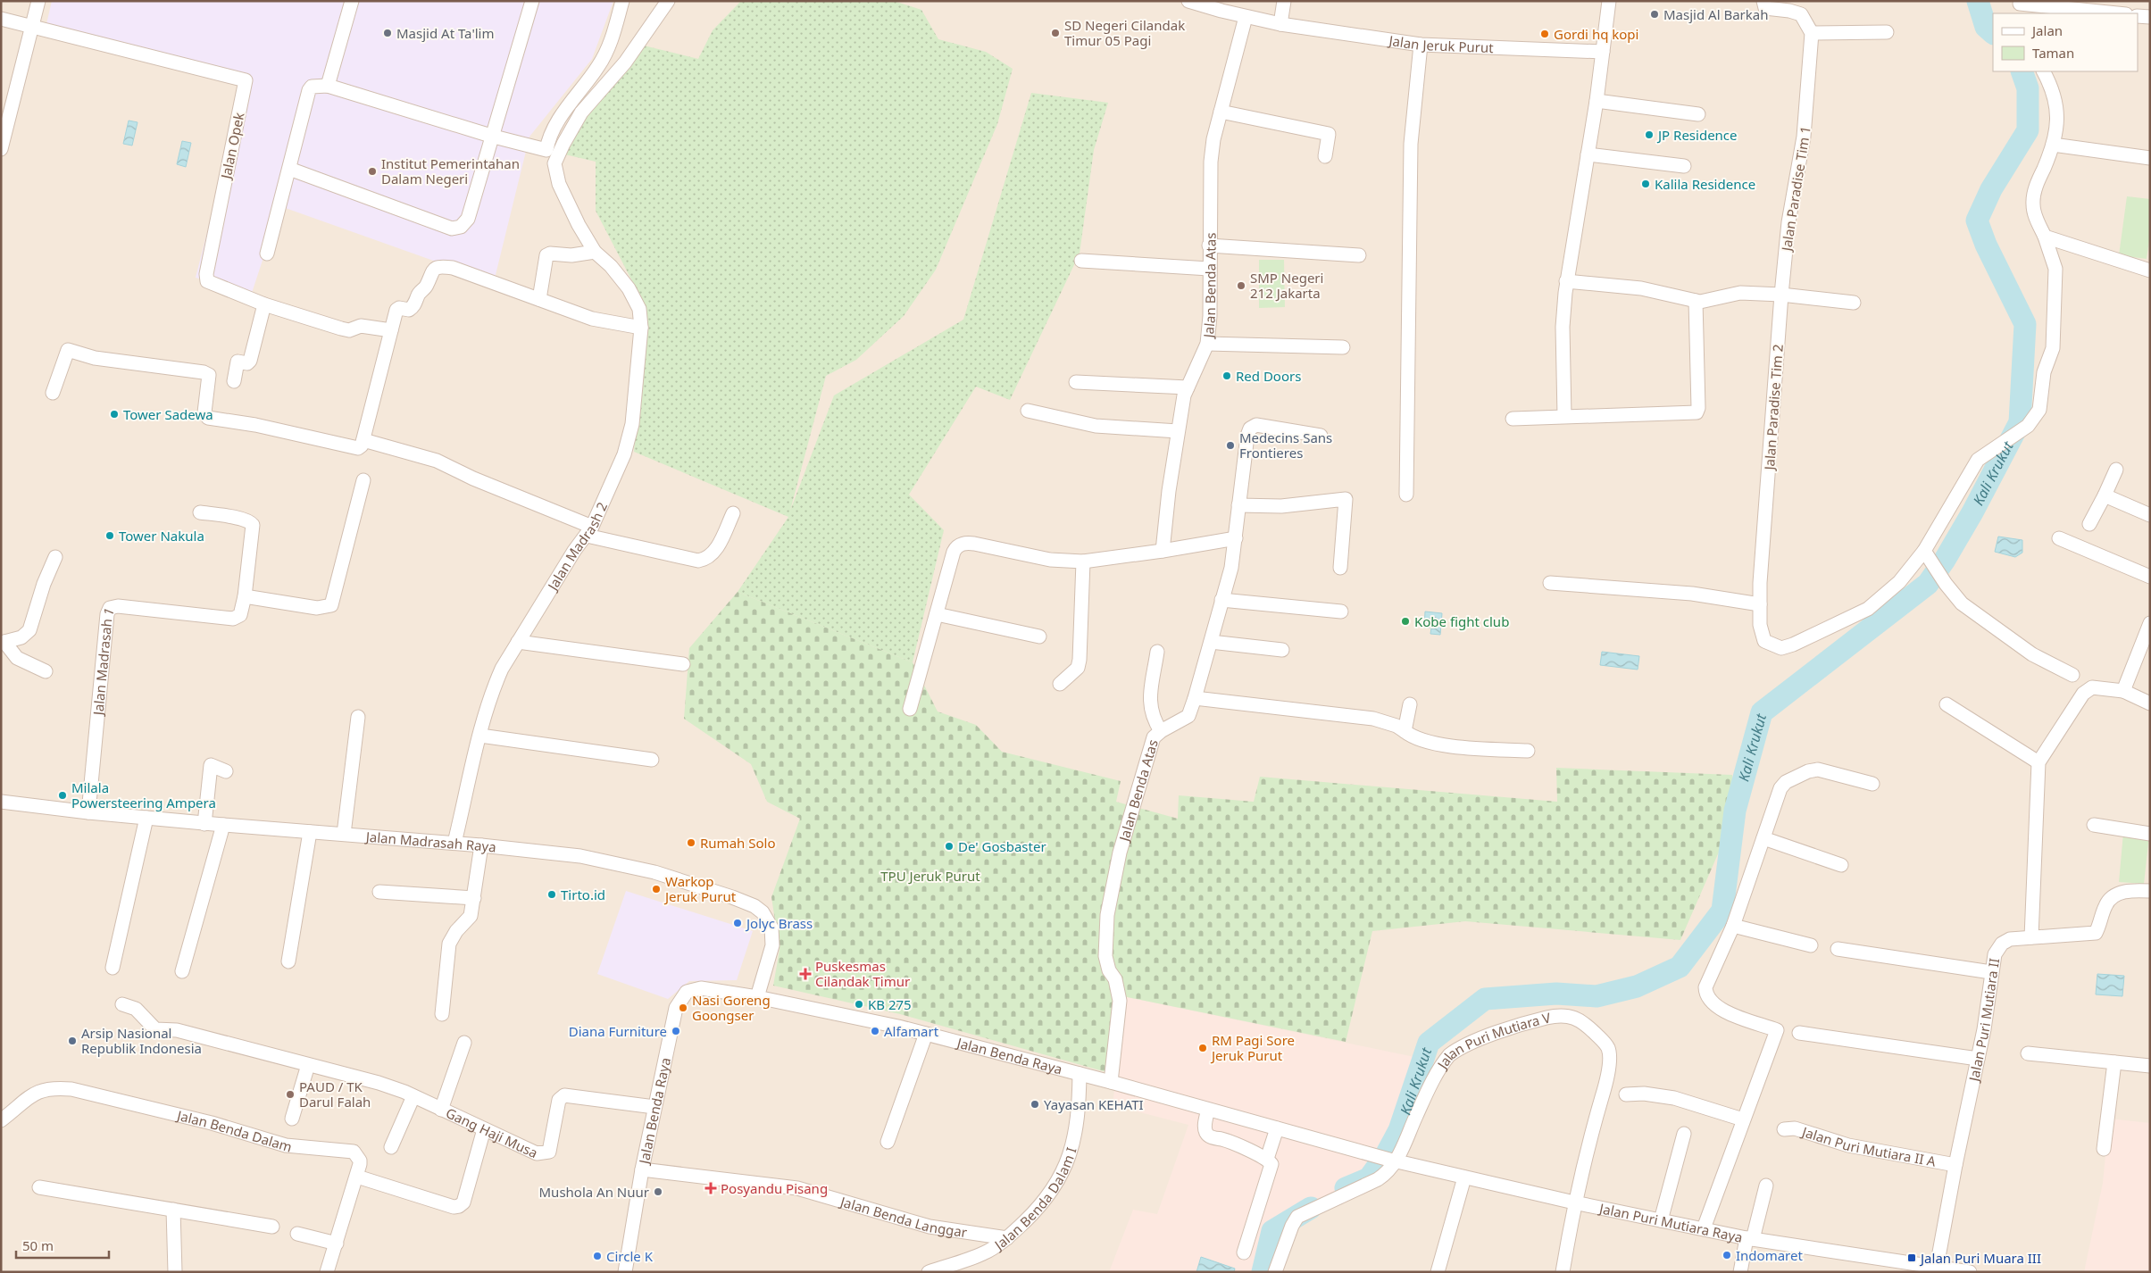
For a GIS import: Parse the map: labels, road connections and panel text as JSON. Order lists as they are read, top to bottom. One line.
{"streets":{"street":["Jalan Jeruk Purut","Jalan Opek","Jalan Paradise Tim 1","Jalan Benda Atas","Jalan Paradise Tim 2","Jalan Madrash 2","Jalan Madrasah 1","Jalan Madrasah Raya","Jalan Puri Mutiara II","Jalan Puri Mutiara V","Jalan Benda Raya","Jalan Benda Dalam","Gang Haji Musa","Jalan Puri Mutiara II A","Jalan Benda Dalam I","Jalan Benda Langgar","Jalan Puri Mutiara Raya"]},"crossings":[["Jalan Jeruk Purut","Jalan Benda Atas"],["Jalan Paradise Tim 1","Jalan Paradise Tim 2"],["Jalan Benda Atas","Jalan Benda Raya"],["Jalan Madrash 2","Jalan Madrasah Raya"],["Jalan Madrasah 1","Jalan Madrasah Raya"],["Jalan Madrasah Raya","Jalan Benda Raya"],["Jalan Puri Mutiara II","Jalan Puri Mutiara II A"],["Jalan Puri Mutiara II","Jalan Puri Mutiara Raya"],["Jalan Puri Mutiara V","Jalan Puri Mutiara Raya"],["Jalan Benda Raya","Gang Haji Musa"],["Jalan Benda Raya","Jalan Benda Dalam I"],["Jalan Benda Raya","Jalan Benda Langgar"],["Jalan Benda Raya","Jalan Puri Mutiara Raya"],["Jalan Benda Dalam I","Jalan Benda Langgar"]],"water":["Kali Krukut"],"parks":["TPU Jeruk Purut"],"places":{"other":["Masjid Al Barkah","Masjid At Ta'lim","SD Negeri Cilandak Timur 05 Pagi","Gordi hq kopi","JP Residence","Institut Pemerintahan Dalam Negeri","Kalila Residence","SMP Negeri 212 Jakarta","Red Doors","Tower Sadewa","Medecins Sans Frontieres","Tower Nakula","Kobe fight club","Milala Powersteering Ampera","Rumah Solo","De' Gosbaster","Warkop Jeruk Purut","Tirto.id","Jolyc Brass","KB 275","Nasi Goreng Goongser","Diana Furniture","Alfamart","Arsip Nasional Republik Indonesia","RM Pagi Sore Jeruk Purut","PAUD / TK Darul Falah","Yayasan KEHATI","Mushola An Nuur","Indomaret","Circle K"],"health":["Puskesmas Cilandak Timur","Posyandu Pisang"],"transit":["Jalan Puri Muara III"]},"legend":["Jalan","Taman"],"scale_bar":"50 m"}
